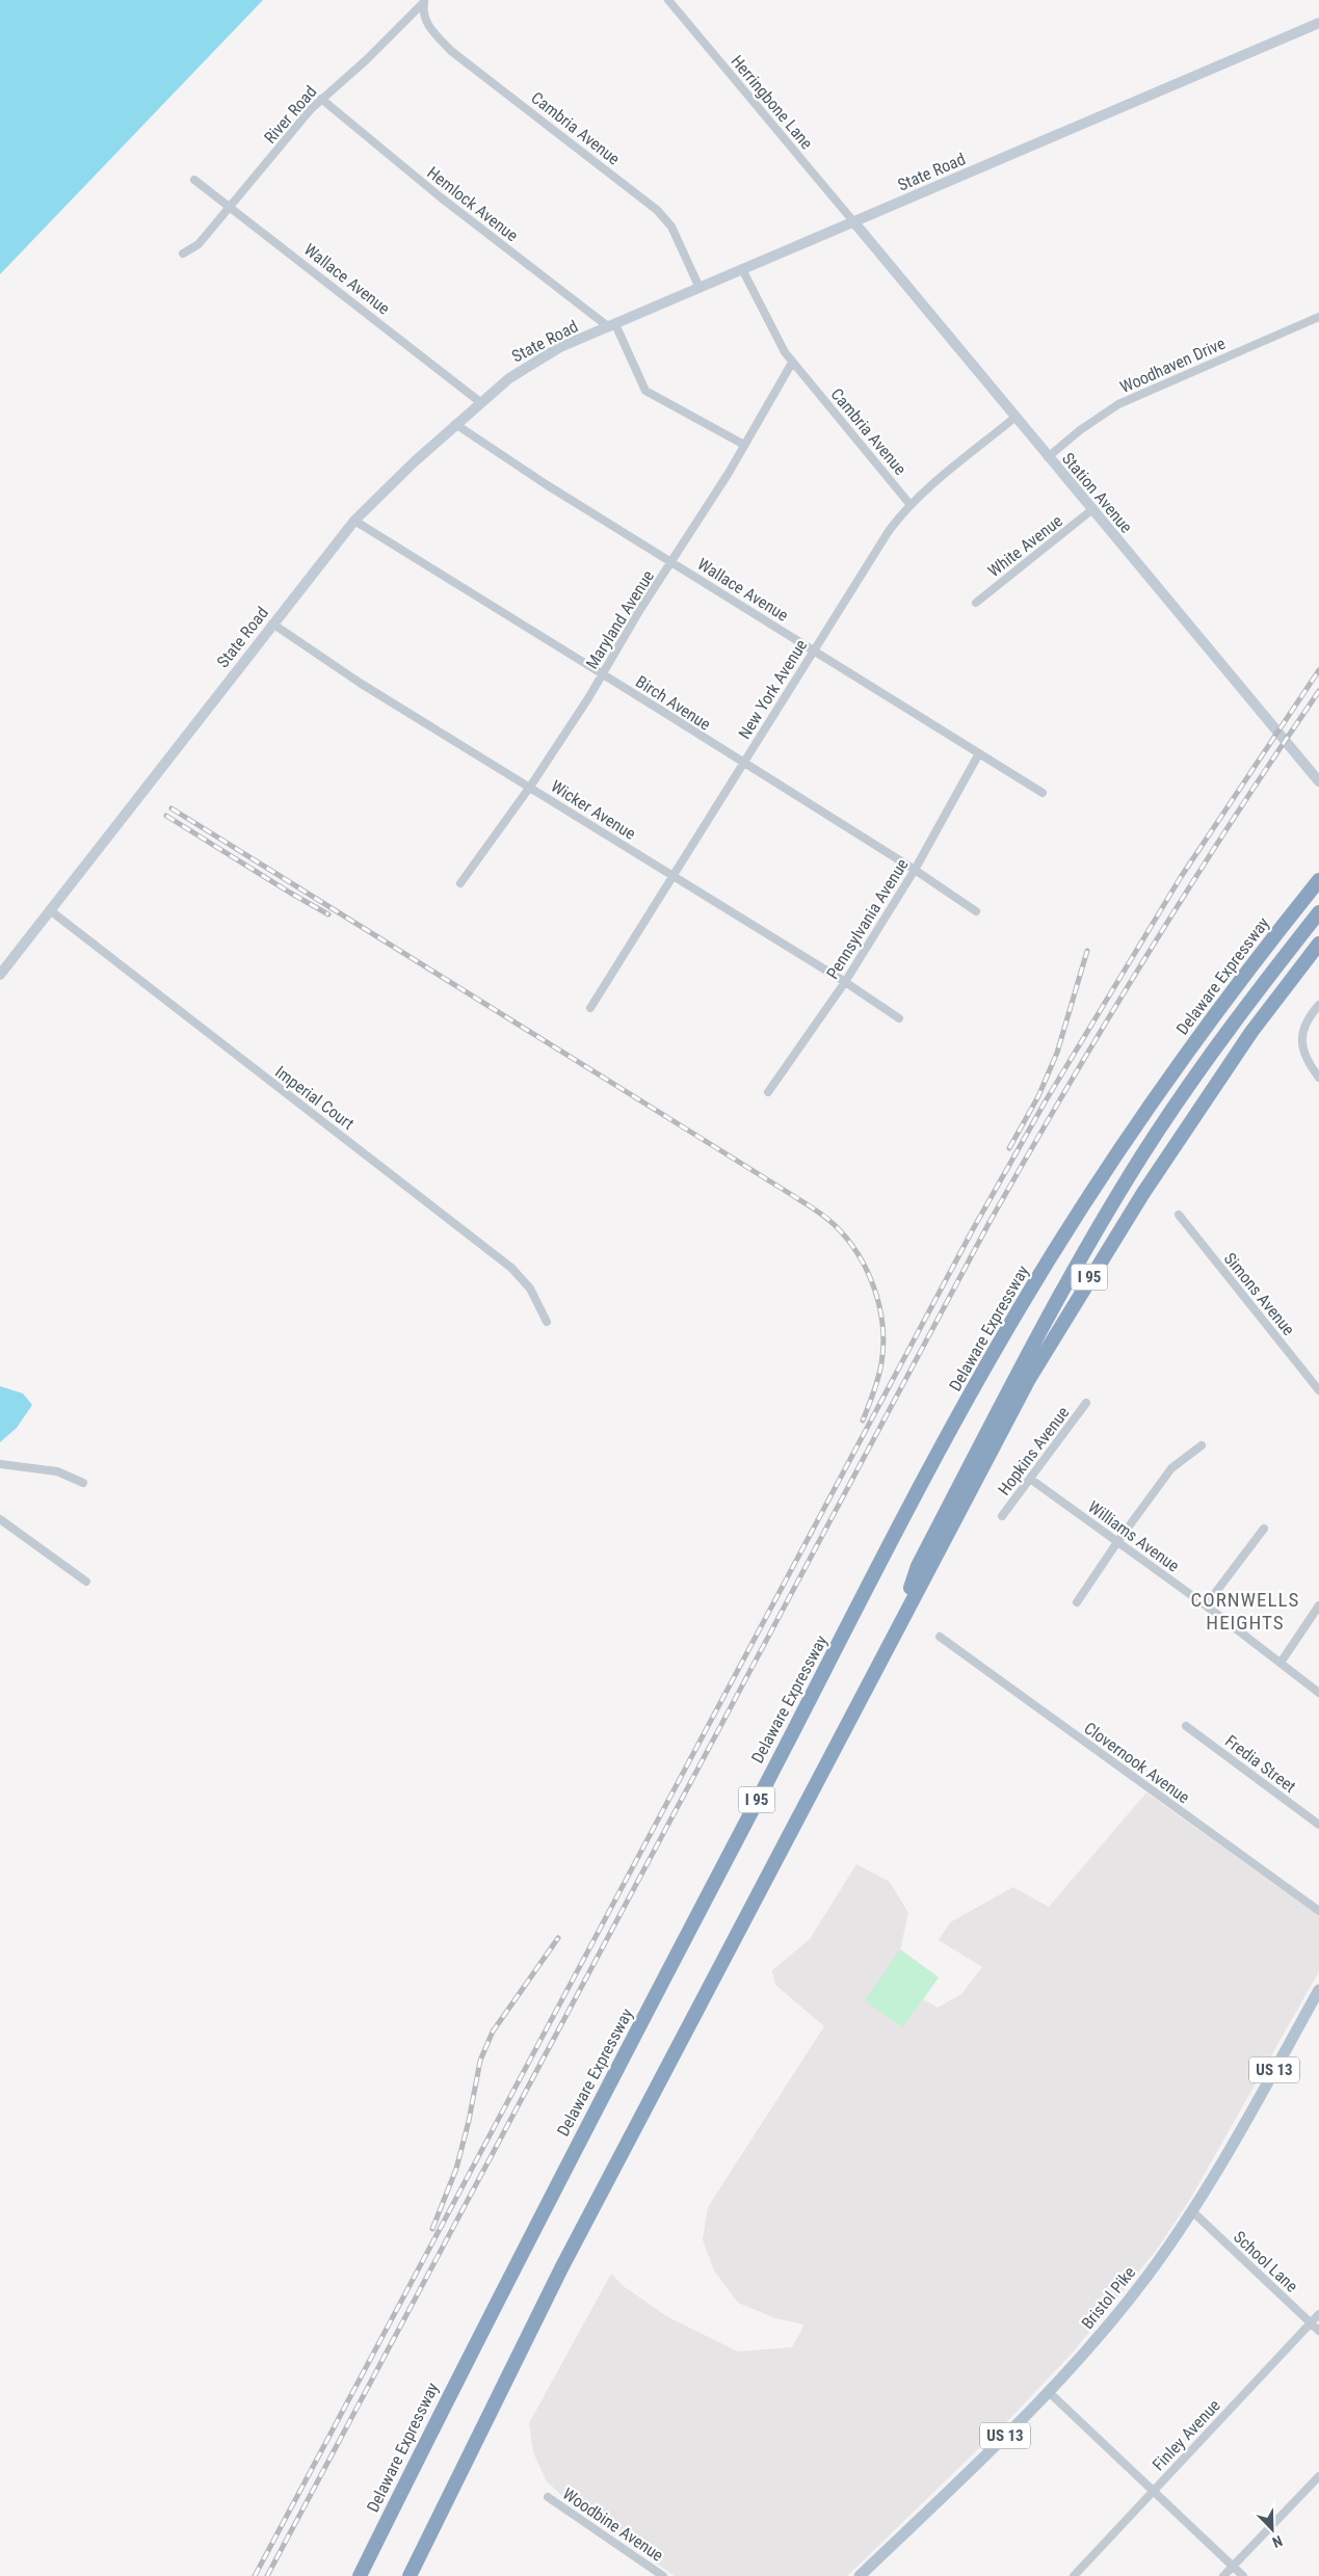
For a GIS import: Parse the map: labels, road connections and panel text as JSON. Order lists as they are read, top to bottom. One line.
{"streets":{"highway":["Delaware Expressway","I 95"],"main road":["State Road","Station Avenue","US 13","Bristol Pike"],"street":["Herringbone Lane","River Road","Cambria Avenue","Hemlock Avenue","Wallace Avenue","Woodhaven Drive","White Avenue","Maryland Avenue","New York Avenue","Birch Avenue","Wicker Avenue","Pennsylvania Avenue","Imperial Court","Simons Avenue","Hopkins Avenue","Williams Avenue","Clovernook Avenue","Fredia Street","School Lane","Finley Avenue","Woodbine Avenue"]},"crossings":[["Herringbone Lane","State Road"],["Herringbone Lane","Station Avenue"],["River Road","Cambria Avenue"],["River Road","Hemlock Avenue"],["River Road","Wallace Avenue"],["Cambria Avenue","State Road"],["Cambria Avenue","Maryland Avenue"],["Cambria Avenue","New York Avenue"],["State Road","Hemlock Avenue"],["State Road","Wallace Avenue"],["State Road","Station Avenue"],["State Road","Birch Avenue"],["State Road","Wicker Avenue"],["State Road","Imperial Court"],["Hemlock Avenue","Maryland Avenue"],["Wallace Avenue","Maryland Avenue"],["Wallace Avenue","New York Avenue"],["Wallace Avenue","Pennsylvania Avenue"],["Woodhaven Drive","Station Avenue"],["Station Avenue","White Avenue"],["Station Avenue","New York Avenue"],["Maryland Avenue","Birch Avenue"],["Maryland Avenue","Wicker Avenue"],["New York Avenue","Birch Avenue"],["New York Avenue","Wicker Avenue"],["Birch Avenue","Pennsylvania Avenue"],["Wicker Avenue","Pennsylvania Avenue"],["Hopkins Avenue","Williams Avenue"],["School Lane","Bristol Pike"],["School Lane","Finley Avenue"]],"districts":["CORNWELLS HEIGHTS"],"north":"bottom right"}
